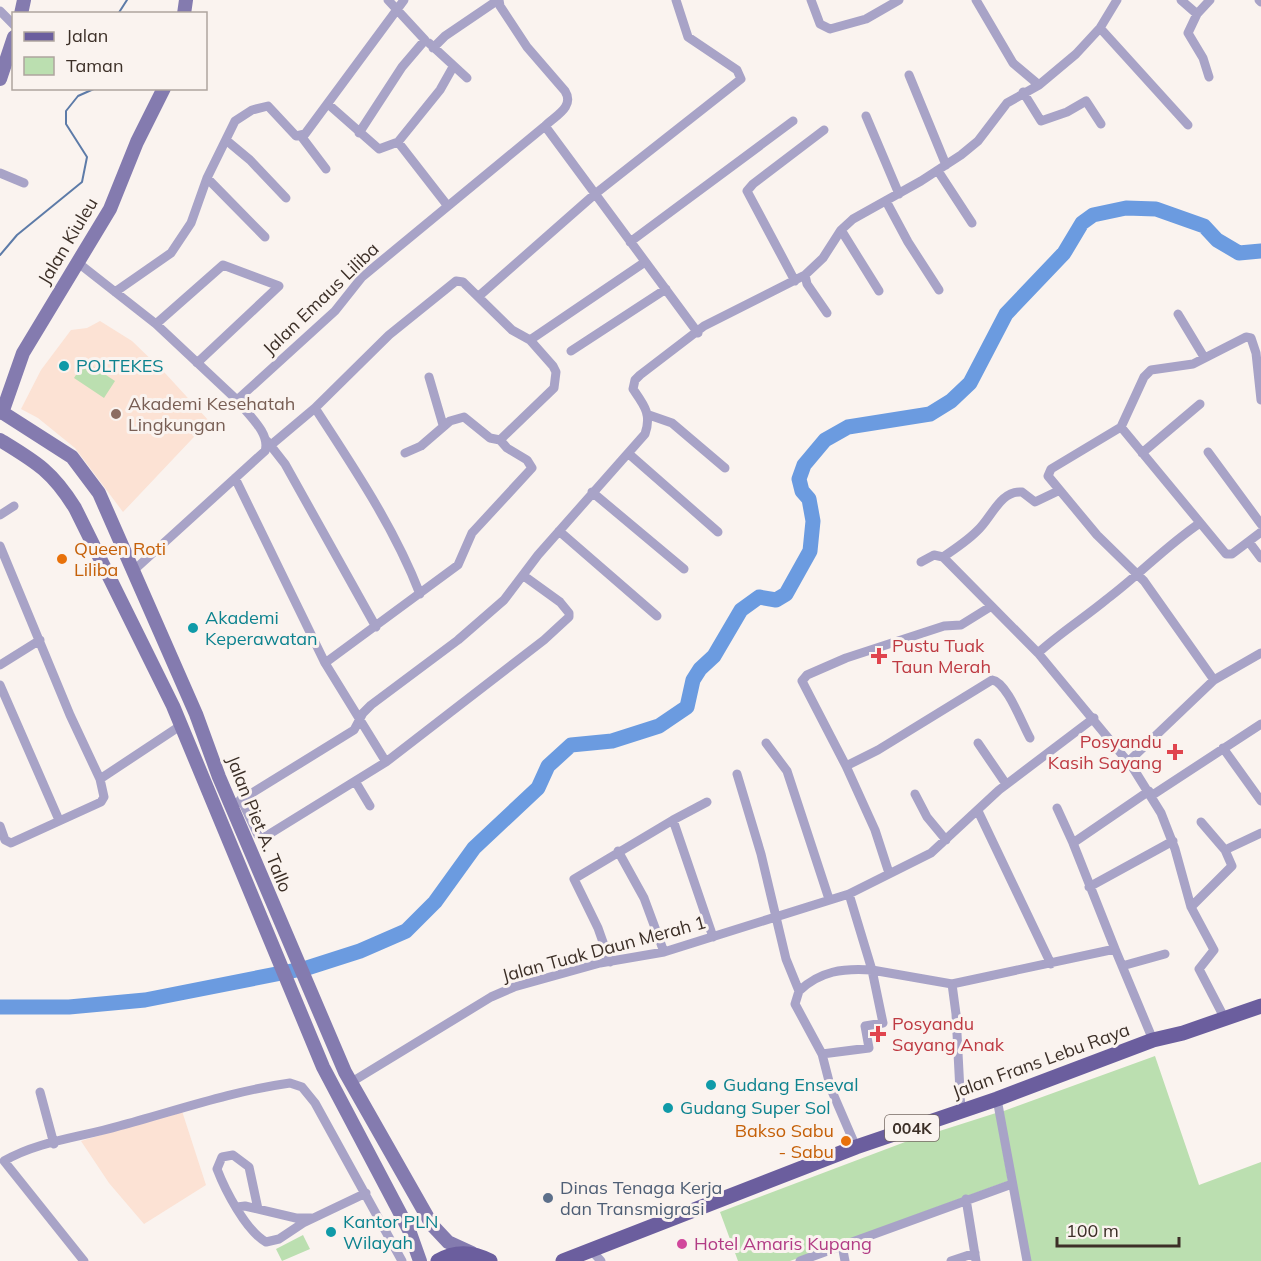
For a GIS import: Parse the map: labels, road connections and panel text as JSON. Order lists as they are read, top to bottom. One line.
{"streets":{"main road":["Jalan Kiuleu","Jalan Piet A. Tallo","Jalan Frans Lebu Raya","004K"],"street":["Jalan Emaus Liliba","Jalan Tuak Daun Merah 1"]},"crossings":[["Jalan Kiuleu","Jalan Piet A. Tallo"],["Jalan Piet A. Tallo","Jalan Tuak Daun Merah 1"]],"places":{"other":["POLTEKES","Akademi Kesehatah Lingkungan","Queen Roti Liliba","Akademi Keperawatan","Gudang Enseval","Gudang Super Sol","Bakso Sabu - Sabu","Dinas Tenaga Kerja dan Transmigrasi","Kantor PLN Wilayah","Hotel Amaris Kupang"],"health":["Pustu Tuak Taun Merah","Posyandu Kasih Sayang","Posyandu Sayang Anak"]},"legend":["Jalan","Taman"],"scale_bar":"100 m"}
